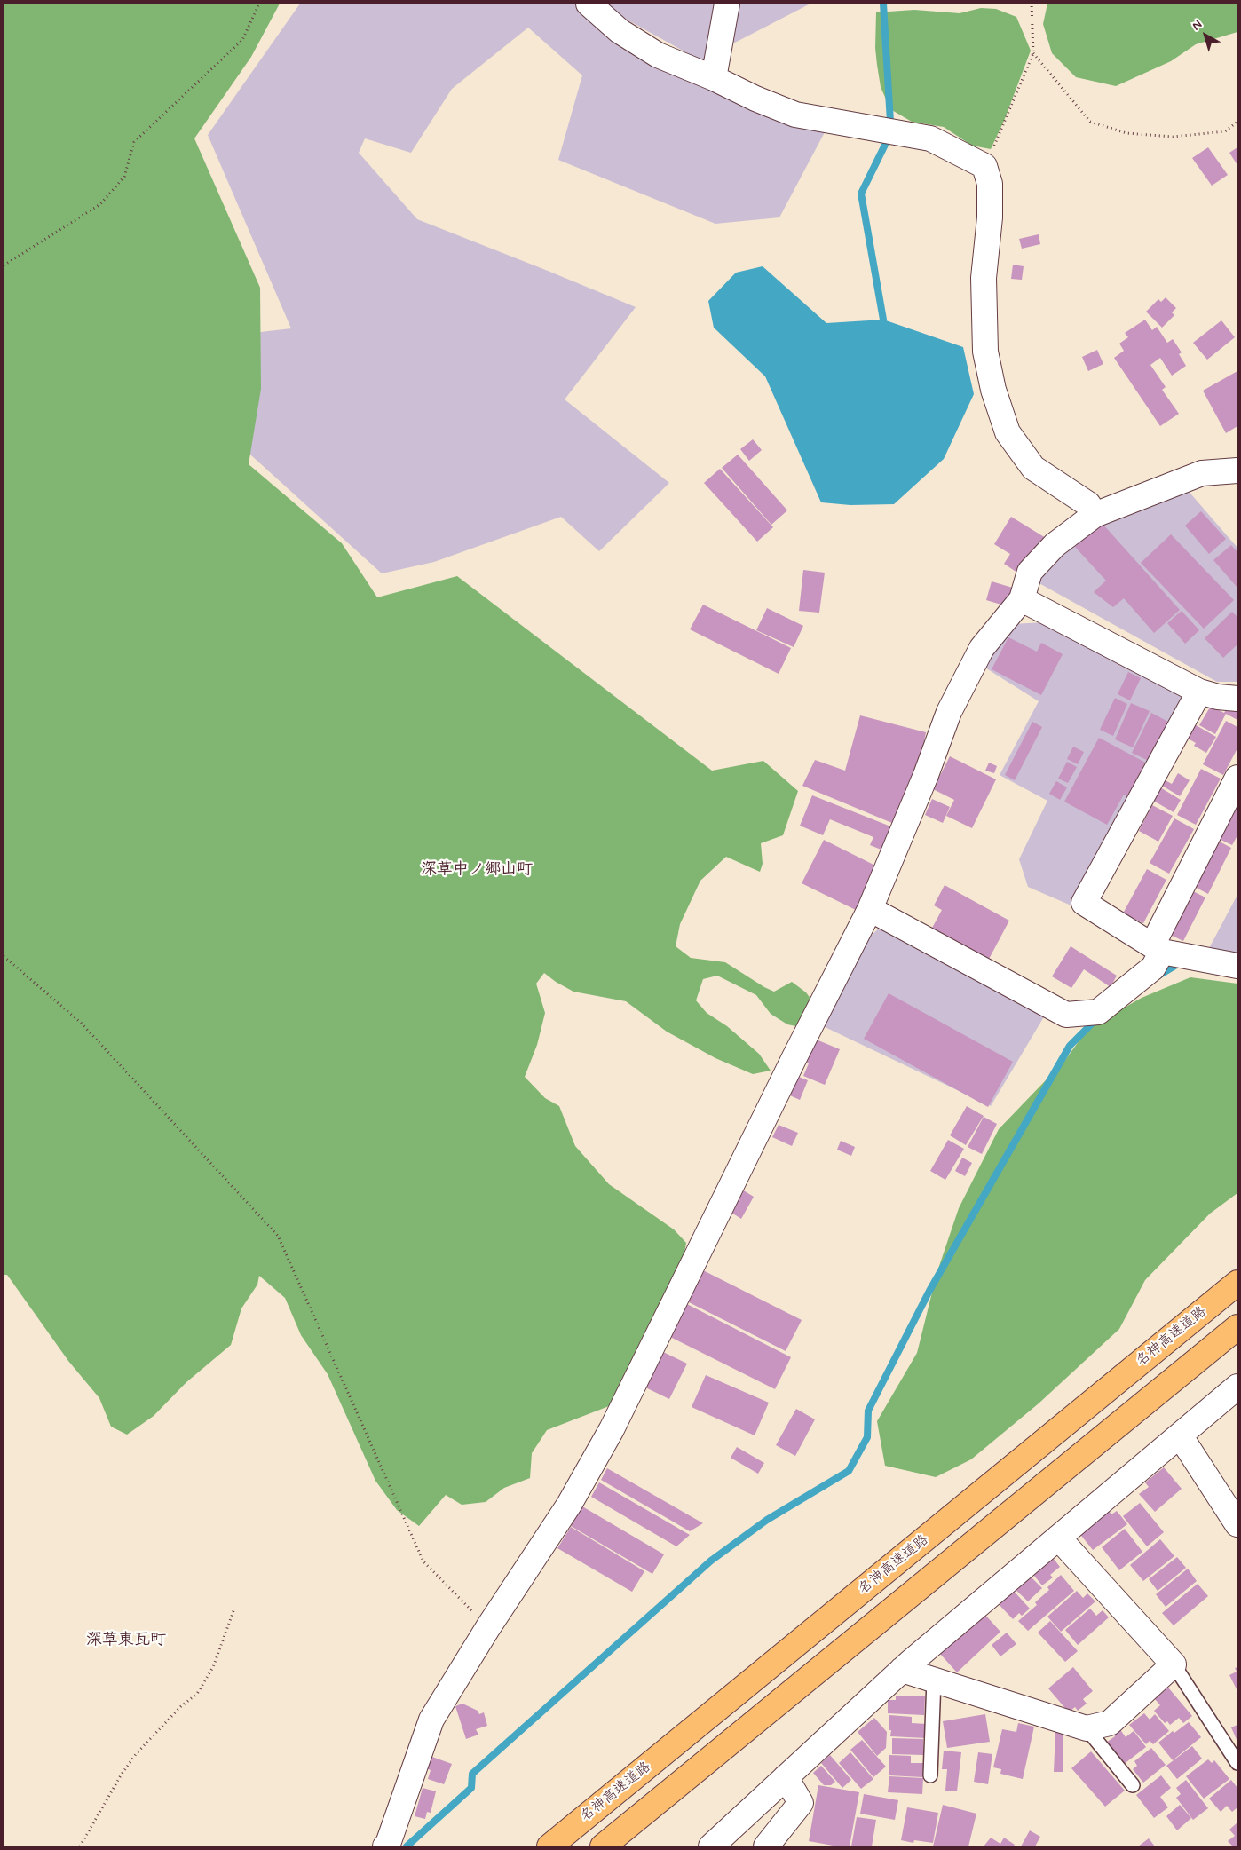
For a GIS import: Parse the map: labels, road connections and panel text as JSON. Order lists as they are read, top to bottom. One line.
{"streets":{"highway":["名神高速道路"]},"districts":["深草中ノ郷山町","深草東瓦町"],"north":"top left"}
